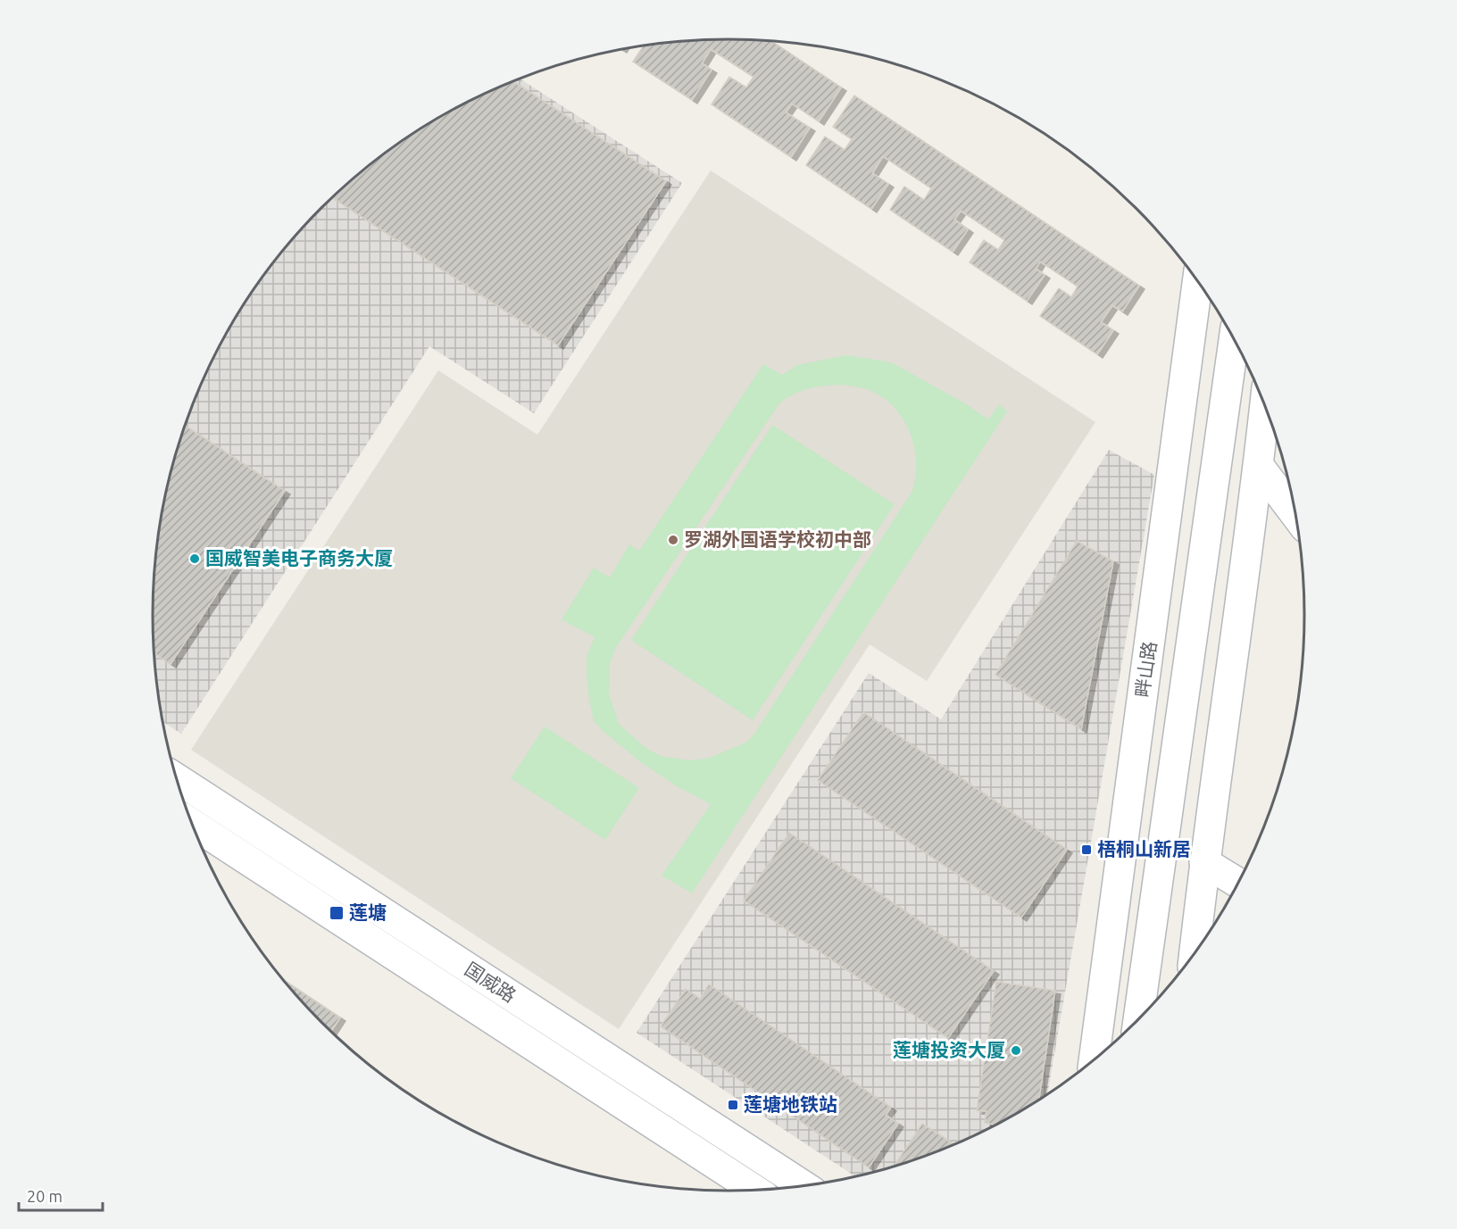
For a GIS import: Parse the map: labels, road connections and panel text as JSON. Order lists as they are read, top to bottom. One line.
{"streets":{"street":["畔山路","国威路"]},"places":{"other":["罗湖外国语学校初中部","国威智美电子商务大厦","莲塘投资大厦"],"transit":["梧桐山新居","莲塘","莲塘地铁站"]},"scale_bar":"20 m"}
